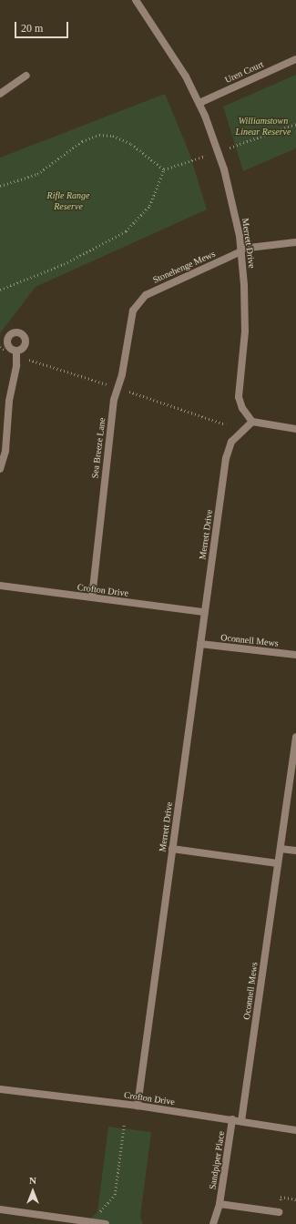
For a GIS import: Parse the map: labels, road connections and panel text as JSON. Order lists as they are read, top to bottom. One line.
{"streets":{"street":["Uren Court","Merrett Drive","Stonehenge Mews","Sea Breeze Lane","Crofton Drive","Oconnell Mews","Sandpiper Place"]},"crossings":[["Uren Court","Merrett Drive"],["Merrett Drive","Stonehenge Mews"],["Merrett Drive","Crofton Drive"],["Merrett Drive","Oconnell Mews"],["Stonehenge Mews","Sea Breeze Lane"],["Sea Breeze Lane","Crofton Drive"],["Crofton Drive","Oconnell Mews"],["Crofton Drive","Sandpiper Place"]],"parks":["Williamstown Linear Reserve","Rifle Range Reserve"],"scale_bar":"20 m","north":"top"}
